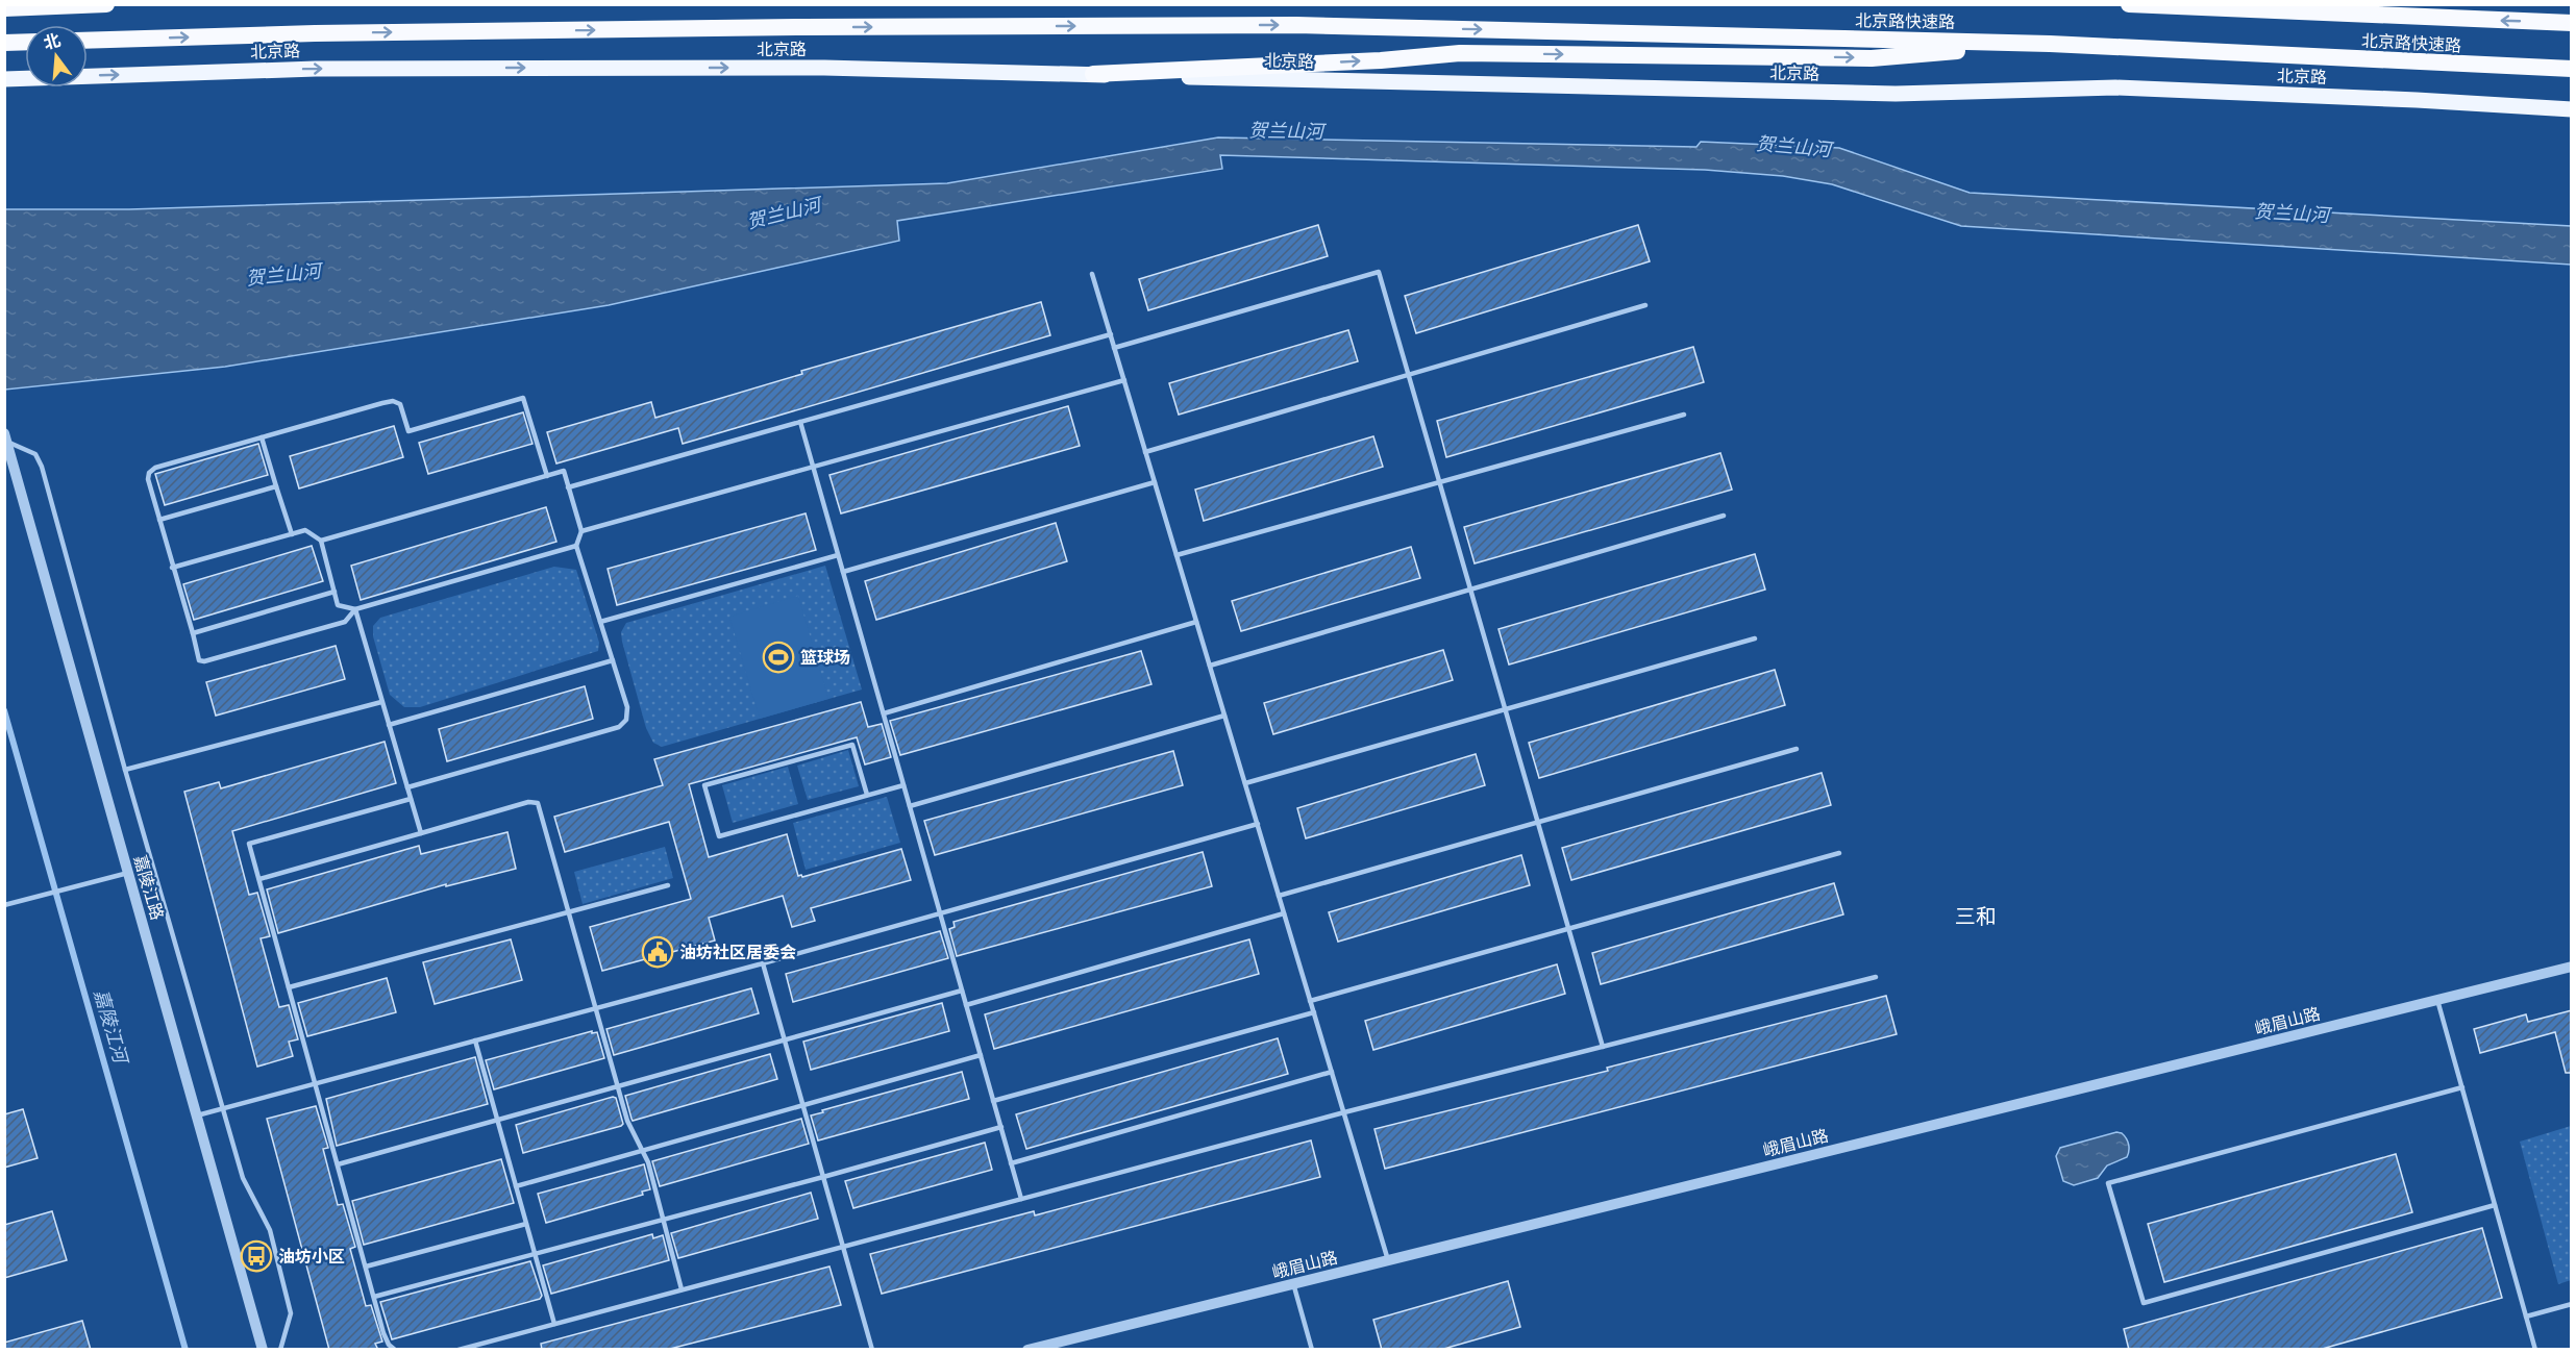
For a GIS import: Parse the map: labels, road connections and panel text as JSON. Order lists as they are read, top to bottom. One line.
{"streets":{"highway":["北京路快速路"],"main road":["北京路"],"street":["嘉陵江路","峨眉山路"]},"one_way":["北京路"],"districts":["三和"],"water":["贺兰山河","嘉陵江河"],"places":{"sports":["篮球场"],"public building":["油坊社区居委会"],"bus stop":["油坊小区"]},"north":"top"}
